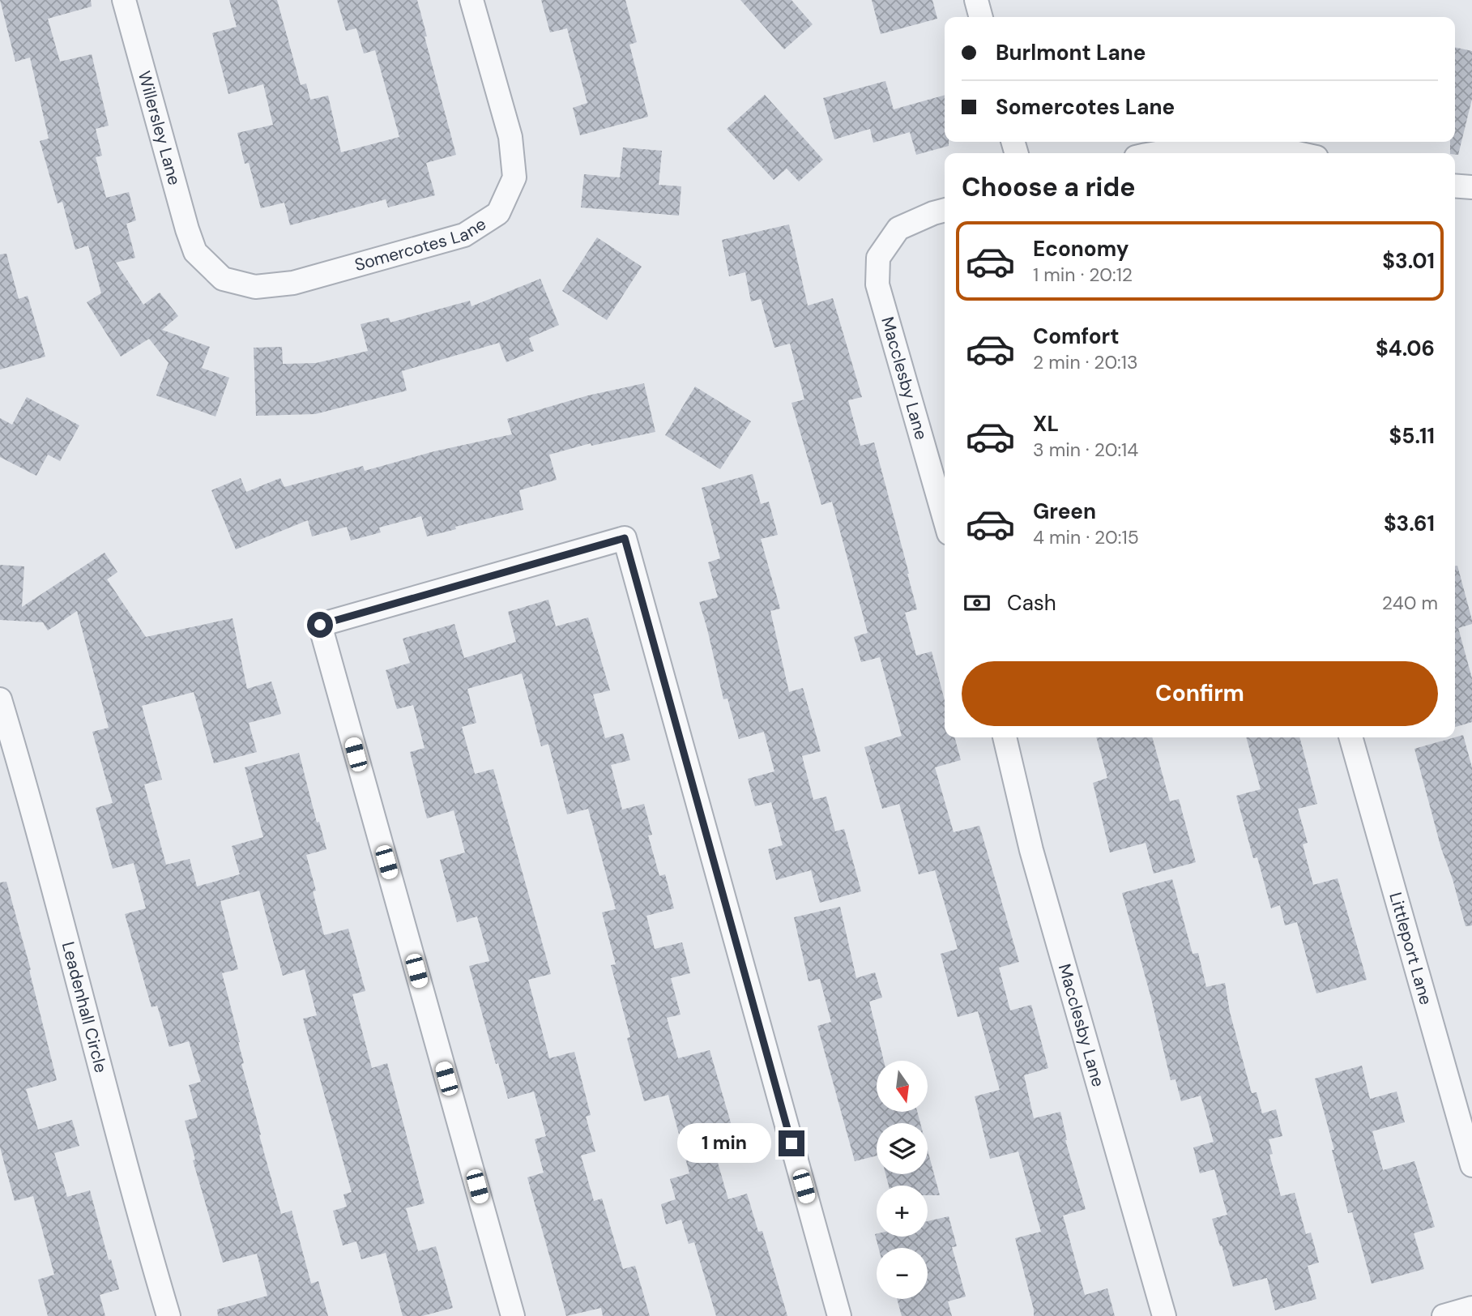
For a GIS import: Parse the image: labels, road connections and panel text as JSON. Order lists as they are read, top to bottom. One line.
{"streets":{"street":["Willersley Lane","Somercotes Lane","Macclesby Lane","Littleport Lane","Leadenhall Circle"]},"crossings":[["Willersley Lane","Somercotes Lane"]],"north":"bottom","page":{"banner":["Burlmont Lane","Somercotes Lane"],"heading":"Choose a ride","list":[{"name":"Economy","note":"1 min · 20:12","value":"$3.01"},{"name":"Comfort","note":"2 min · 20:13","value":"$4.06"},{"name":"XL","note":"3 min · 20:14","value":"$5.11"},{"name":"Green","note":"4 min · 20:15","value":"$3.61"}],"pay":["Cash","240 m"],"buttons":"Confirm","map_buttons":["+","−"],"bubble":"1 min"}}
